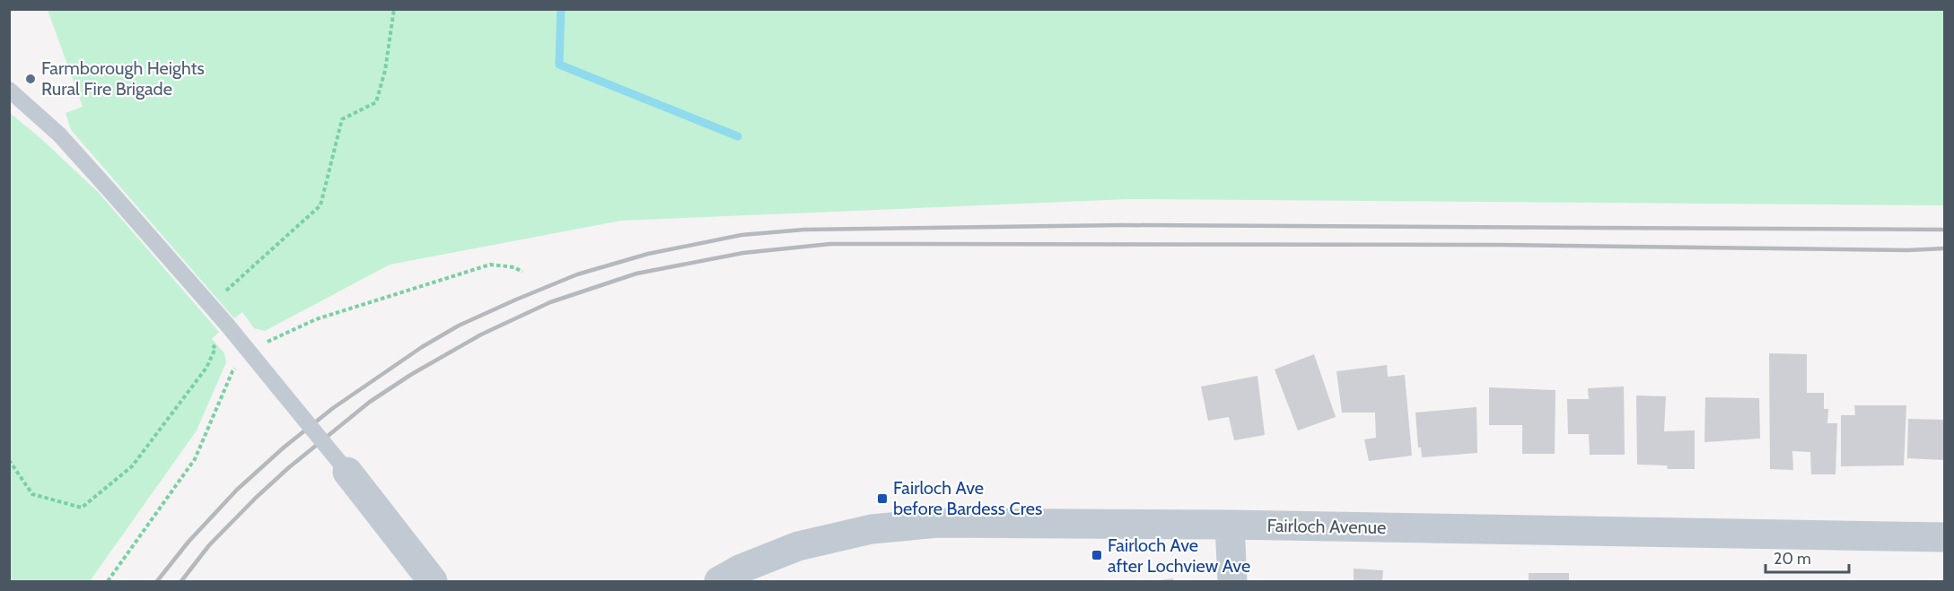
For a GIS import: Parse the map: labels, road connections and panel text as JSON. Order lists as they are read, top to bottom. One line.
{"streets":{"street":["Fairloch Avenue"]},"places":{"other":["Farmborough Heights Rural Fire Brigade"],"transit":["Fairloch Ave before Bardess Cres","Fairloch Ave after Lochview Ave"]},"scale_bar":"20 m"}
